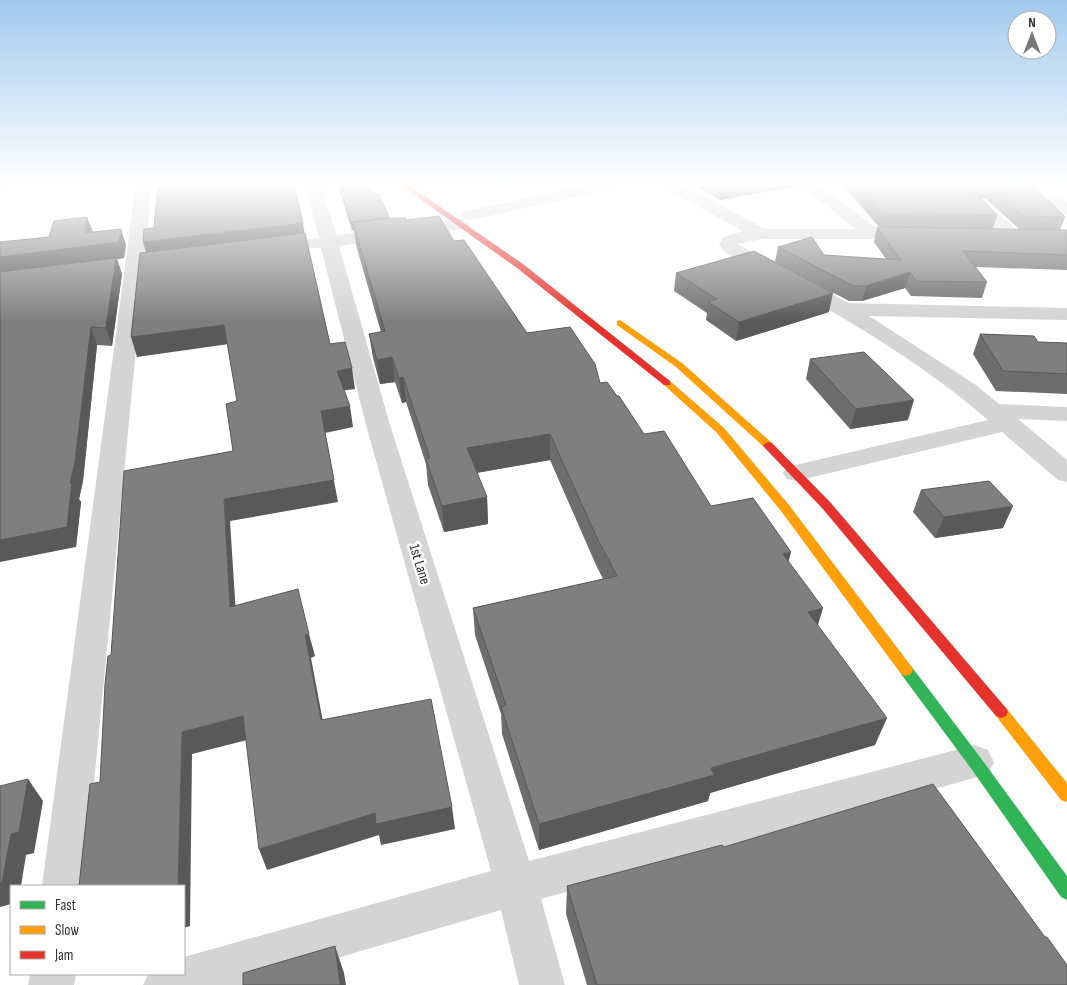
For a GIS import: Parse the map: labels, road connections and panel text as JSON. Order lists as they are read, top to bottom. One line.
{"streets":{"street":["1st Lane"]},"legend":["Fast","Slow","Jam"],"north":"top"}
